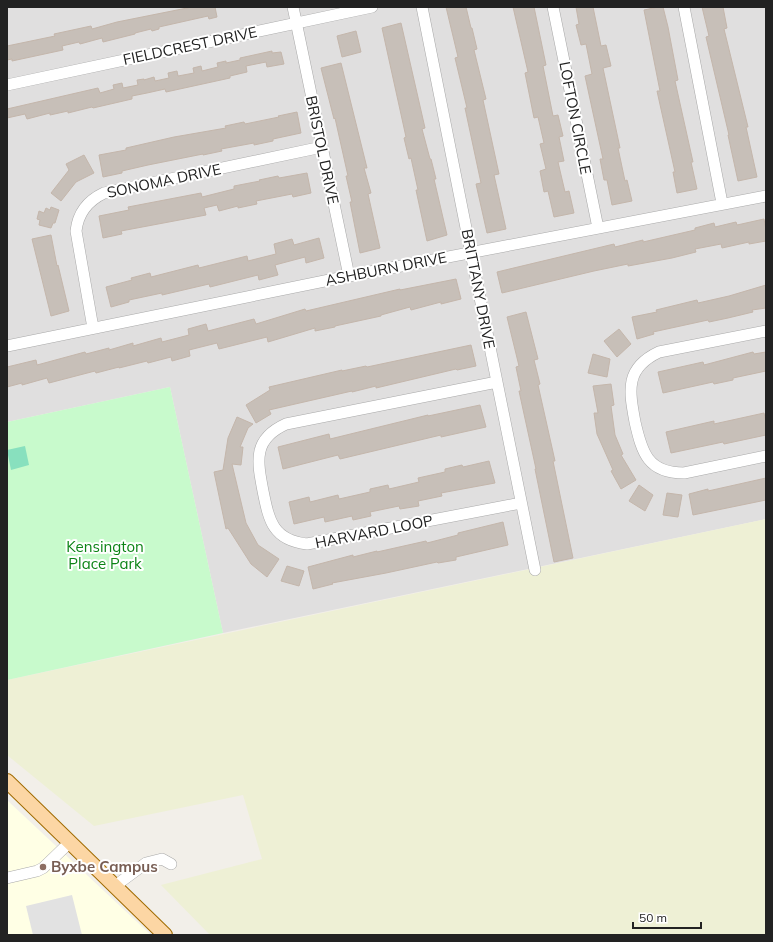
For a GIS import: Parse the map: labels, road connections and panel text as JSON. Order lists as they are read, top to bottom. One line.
{"streets":{"street":["FIELDCREST DRIVE","LOFTON CIRCLE","BRISTOL DRIVE","SONOMA DRIVE","ASHBURN DRIVE","BRITTANY DRIVE","HARVARD LOOP"]},"crossings":[["FIELDCREST DRIVE","BRISTOL DRIVE"],["LOFTON CIRCLE","ASHBURN DRIVE"],["BRISTOL DRIVE","SONOMA DRIVE"],["BRISTOL DRIVE","ASHBURN DRIVE"],["SONOMA DRIVE","ASHBURN DRIVE"],["ASHBURN DRIVE","BRITTANY DRIVE"],["BRITTANY DRIVE","HARVARD LOOP"]],"parks":["Kensington Place Park"],"places":["Byxbe Campus"],"scale_bar":"50 m"}
